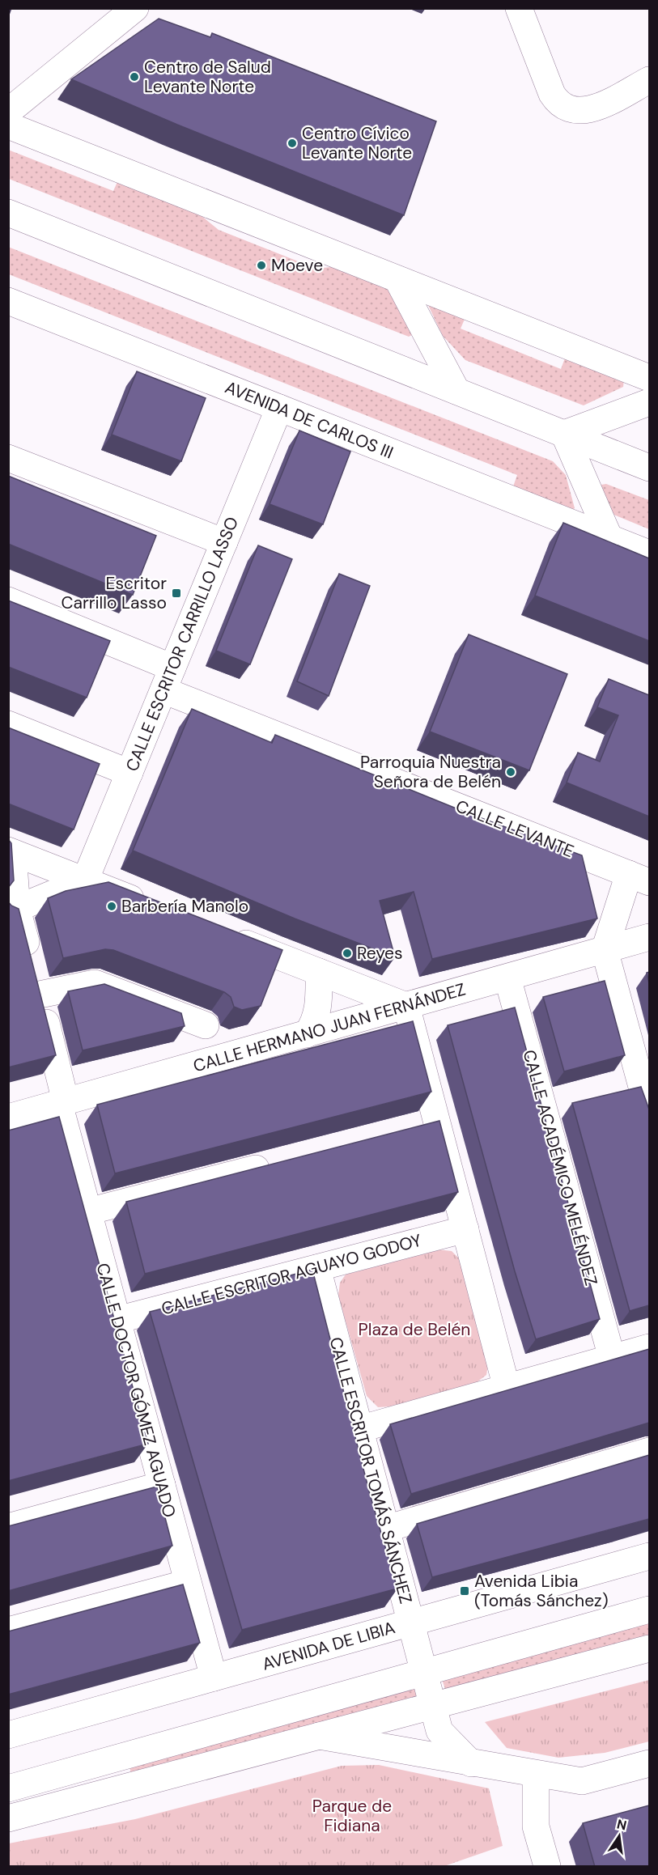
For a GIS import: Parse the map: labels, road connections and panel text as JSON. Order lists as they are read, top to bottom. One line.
{"streets":{"street":["AVENIDA DE CARLOS III","CALLE ESCRITOR CARRILLO LASSO","CALLE LEVANTE","CALLE HERMANO JUAN FERNÁNDEZ","CALLE ACADÉMICO MELÉNDEZ","CALLE ESCRITOR AGUAYO GODOY","CALLE DOCTOR GÓMEZ AGUADO","CALLE ESCRITOR TOMÁS SÁNCHEZ","AVENIDA DE LIBIA"]},"crossings":[["AVENIDA DE CARLOS III","CALLE ESCRITOR CARRILLO LASSO"],["CALLE ESCRITOR CARRILLO LASSO","CALLE LEVANTE"],["CALLE HERMANO JUAN FERNÁNDEZ","CALLE ACADÉMICO MELÉNDEZ"],["CALLE HERMANO JUAN FERNÁNDEZ","CALLE DOCTOR GÓMEZ AGUADO"],["CALLE ESCRITOR AGUAYO GODOY","CALLE DOCTOR GÓMEZ AGUADO"],["CALLE ESCRITOR AGUAYO GODOY","CALLE ESCRITOR TOMÁS SÁNCHEZ"],["CALLE DOCTOR GÓMEZ AGUADO","AVENIDA DE LIBIA"],["CALLE ESCRITOR TOMÁS SÁNCHEZ","AVENIDA DE LIBIA"]],"parks":["Plaza de Belén","Parque de Fidiana"],"places":{"other":["Centro de Salud Levante Norte","Centro Cívico Levante Norte","Moeve","Parroquia Nuestra Señora de Belén","Barbería Manolo","Reyes"],"transit":["Escritor Carrillo Lasso","Avenida Libia (Tomás Sánchez)"]},"north":"top"}
